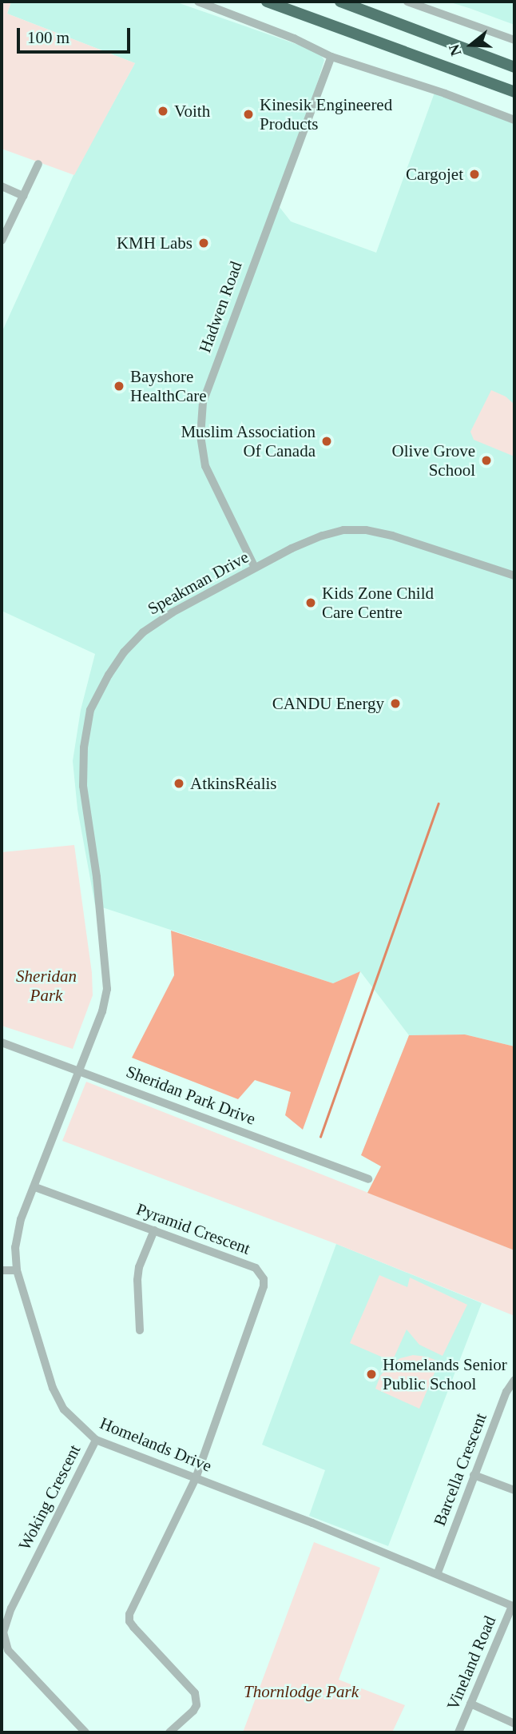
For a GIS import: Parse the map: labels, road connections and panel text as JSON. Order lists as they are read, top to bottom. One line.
{"streets":{"street":["Hadwen Road","Speakman Drive","Sheridan Park Drive","Pyramid Crescent","Homelands Drive","Barcella Crescent","Woking Crescent","Vineland Road"]},"crossings":[["Hadwen Road","Speakman Drive"],["Speakman Drive","Sheridan Park Drive"],["Speakman Drive","Homelands Drive"],["Sheridan Park Drive","Homelands Drive"],["Pyramid Crescent","Homelands Drive"],["Homelands Drive","Barcella Crescent"],["Homelands Drive","Woking Crescent"],["Homelands Drive","Vineland Road"]],"parks":["Sheridan Park","Thornlodge Park"],"places":["Voith","Kinesik Engineered Products","Cargojet","KMH Labs","Bayshore HealthCare","Muslim Association Of Canada","Olive Grove School","Kids Zone Child Care Centre","CANDU Energy","AtkinsRéalis","Homelands Senior Public School"],"scale_bar":"100 m","north":"left"}
